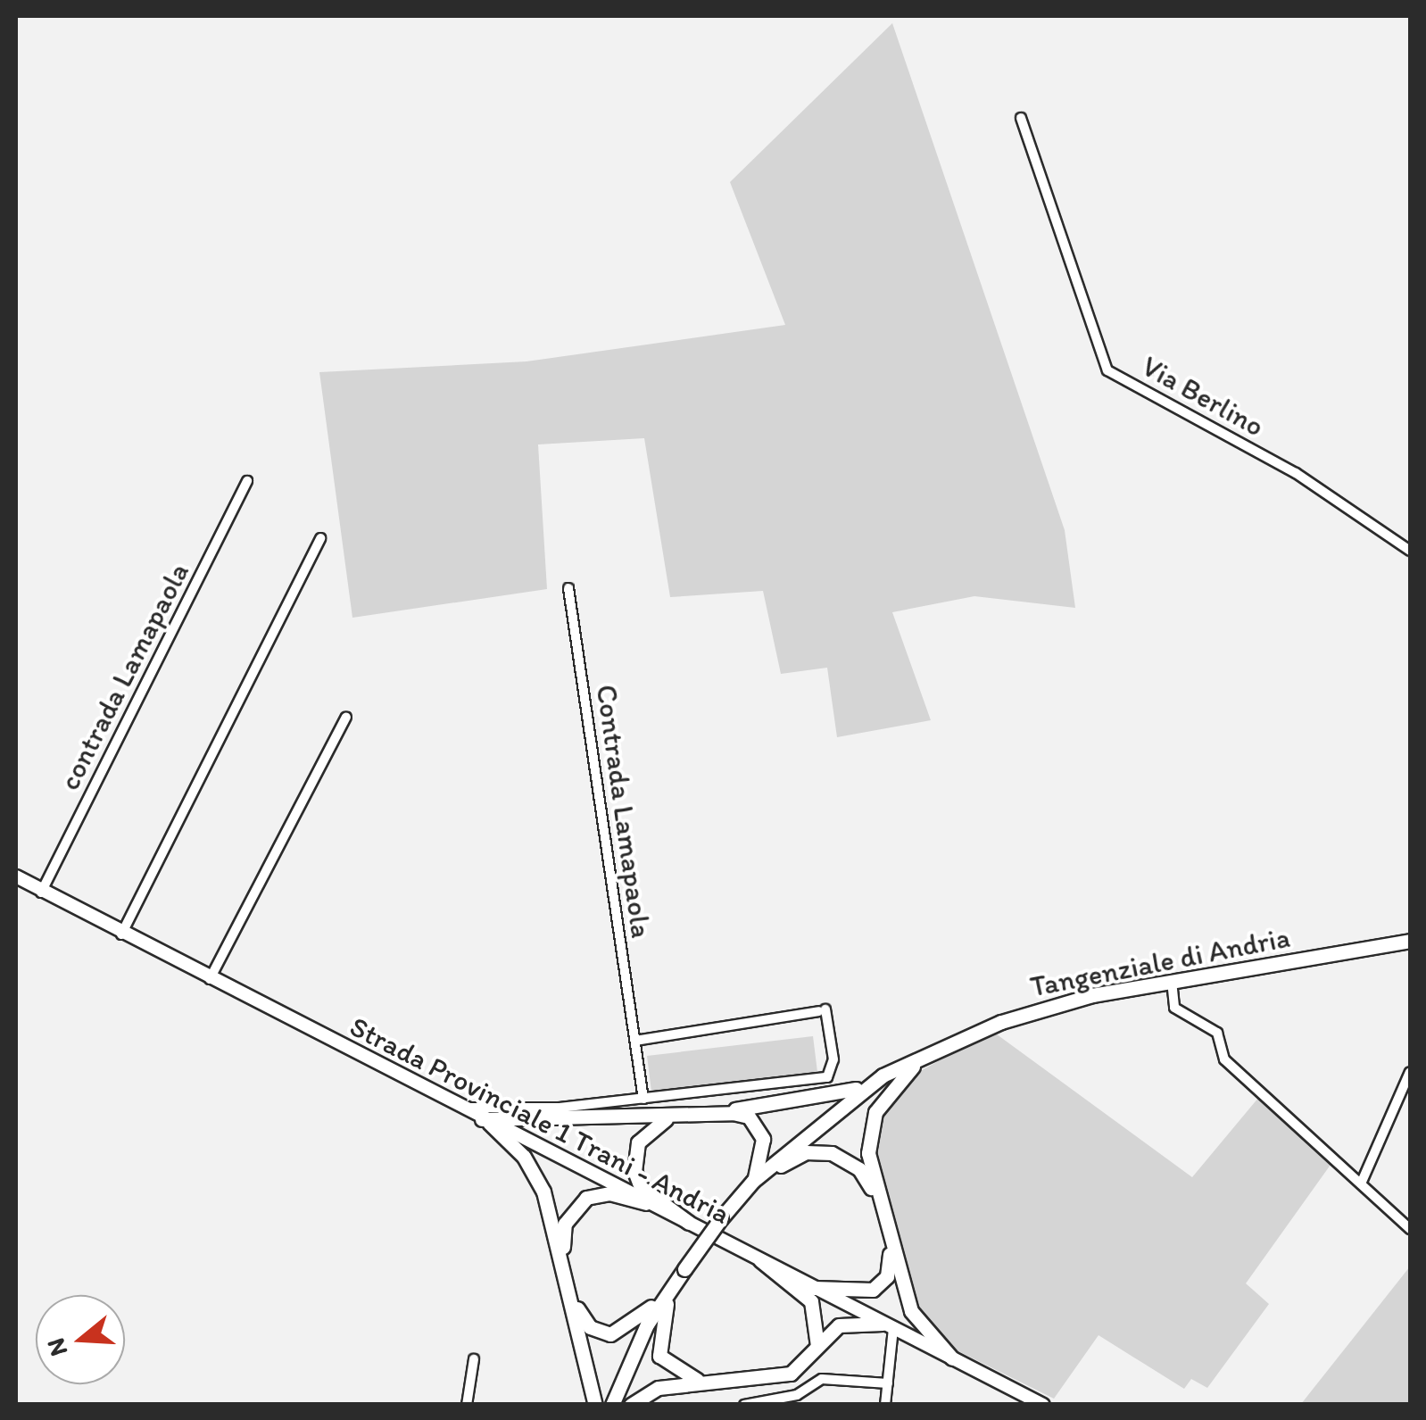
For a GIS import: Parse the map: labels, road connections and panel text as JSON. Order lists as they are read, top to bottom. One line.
{"streets":{"main road":["Tangenziale di Andria","Strada Provinciale 1 Trani - Andria"],"street":["Via Berlino","contrada Lamapaola","Contrada Lamapaola"]},"crossings":[["contrada Lamapaola","Strada Provinciale 1 Trani - Andria"]],"north":"left"}
